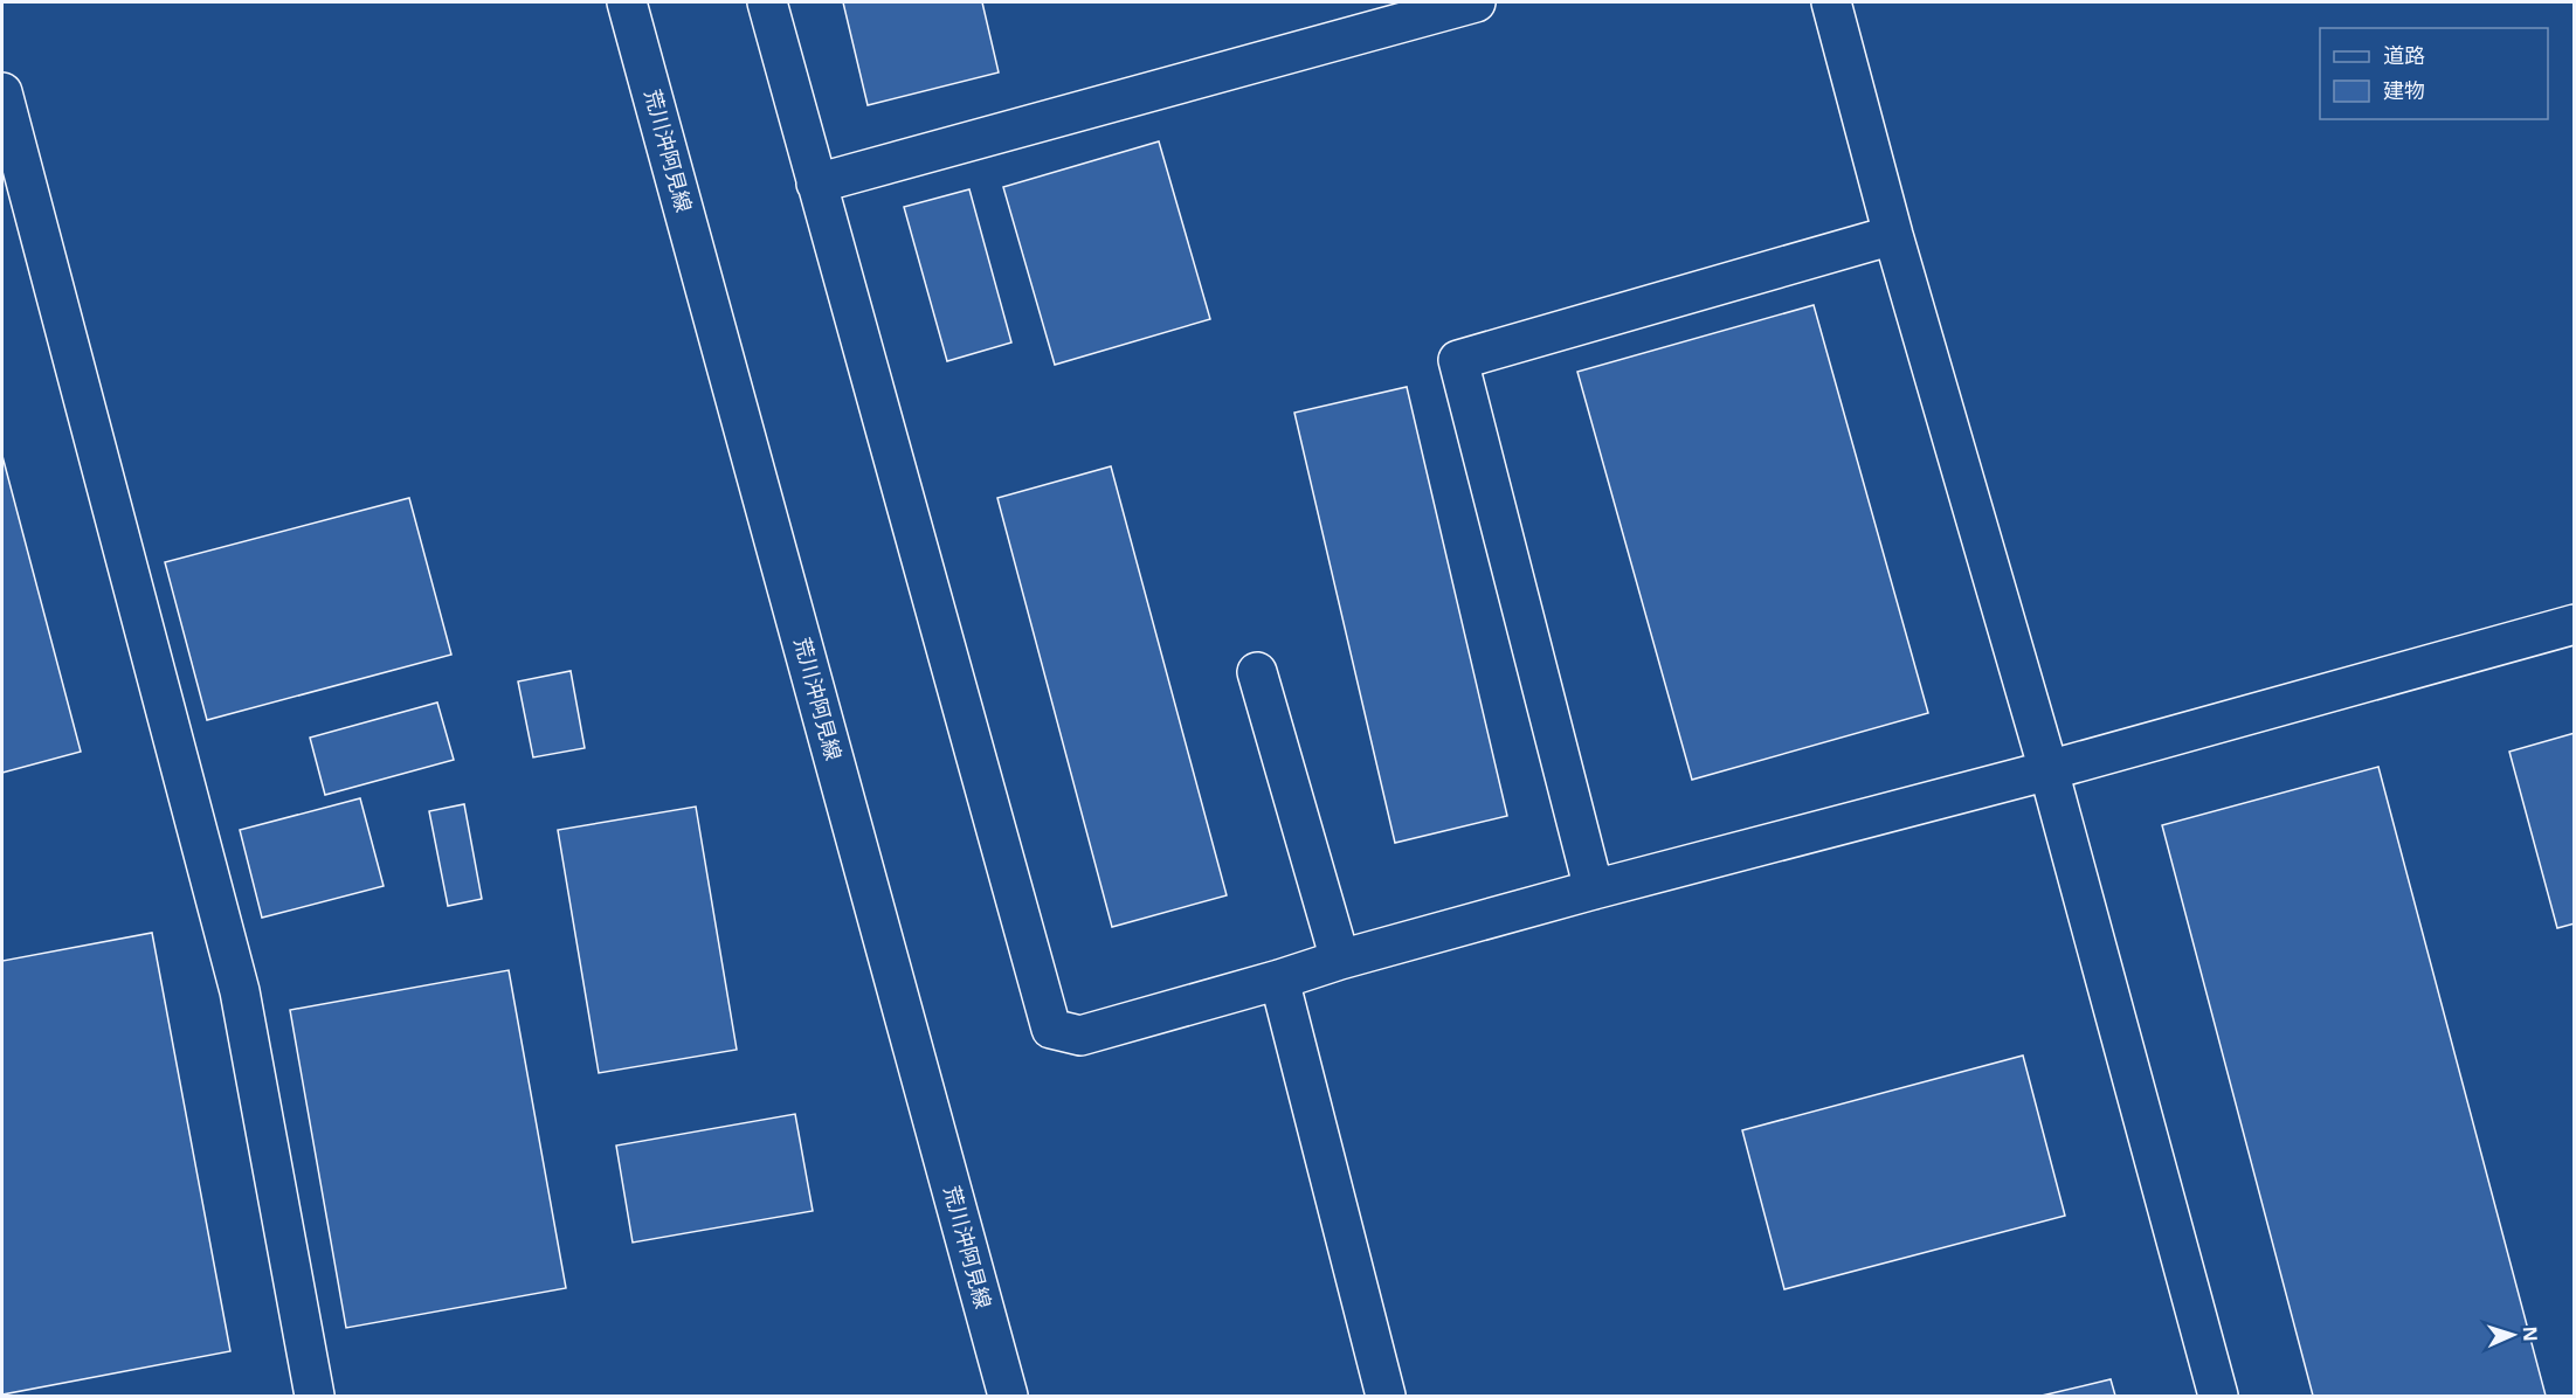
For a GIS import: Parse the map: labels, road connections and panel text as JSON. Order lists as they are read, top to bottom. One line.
{"streets":{"main road":["荒川沖阿見線"]},"legend":["道路","建物"],"north":"right"}
